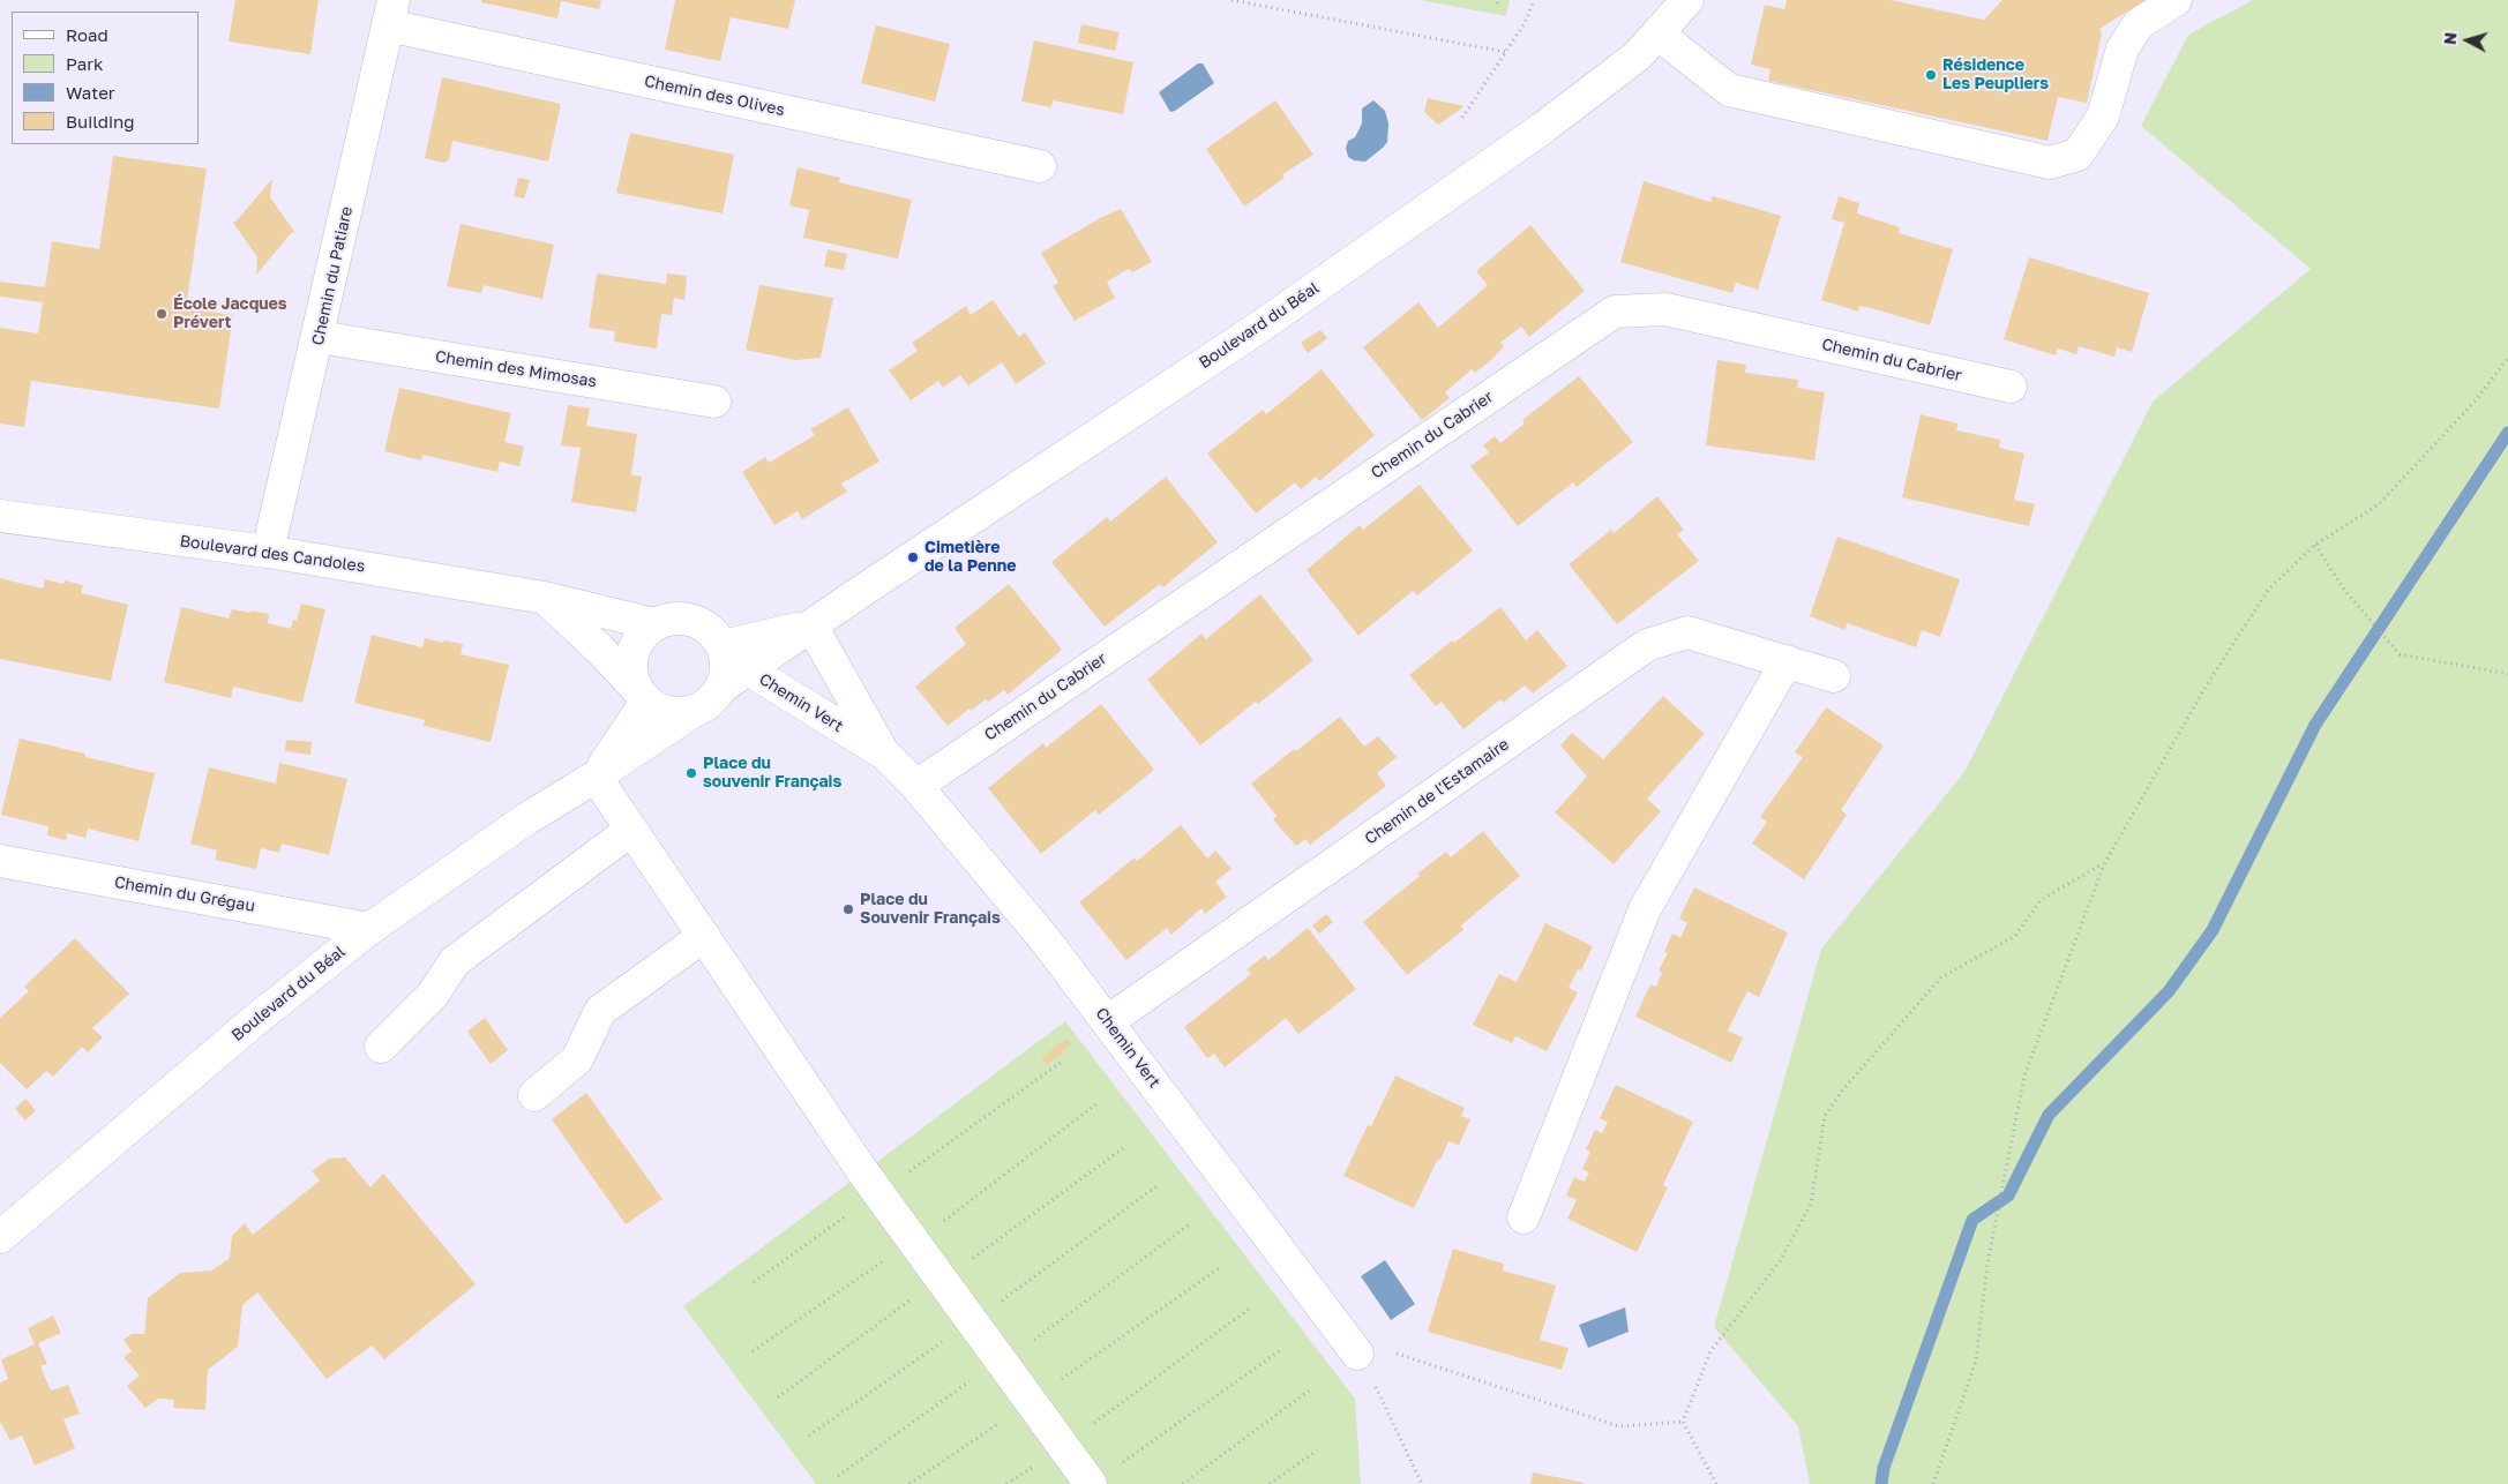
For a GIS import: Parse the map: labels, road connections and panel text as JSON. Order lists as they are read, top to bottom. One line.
{"streets":{"street":["Chemin des Olives","Chemin du Patiare","Boulevard du Béal","Chemin du Cabrier","Chemin des Mimosas","Boulevard des Candoles","Chemin Vert","Chemin de l'Estamaire","Chemin du Grégau"]},"crossings":[["Chemin des Olives","Chemin du Patiare"],["Chemin du Patiare","Chemin des Mimosas"],["Chemin du Patiare","Boulevard des Candoles"],["Boulevard du Béal","Boulevard des Candoles"],["Boulevard du Béal","Chemin Vert"],["Boulevard du Béal","Chemin du Grégau"],["Chemin du Cabrier","Chemin Vert"],["Chemin Vert","Chemin de l'Estamaire"]],"places":["Résidence Les Peupliers","École Jacques Prévert","Cimetière de la Penne","Place du souvenir Français","Place du Souvenir Français"],"legend":["Road","Park","Water","Building"],"north":"left"}
